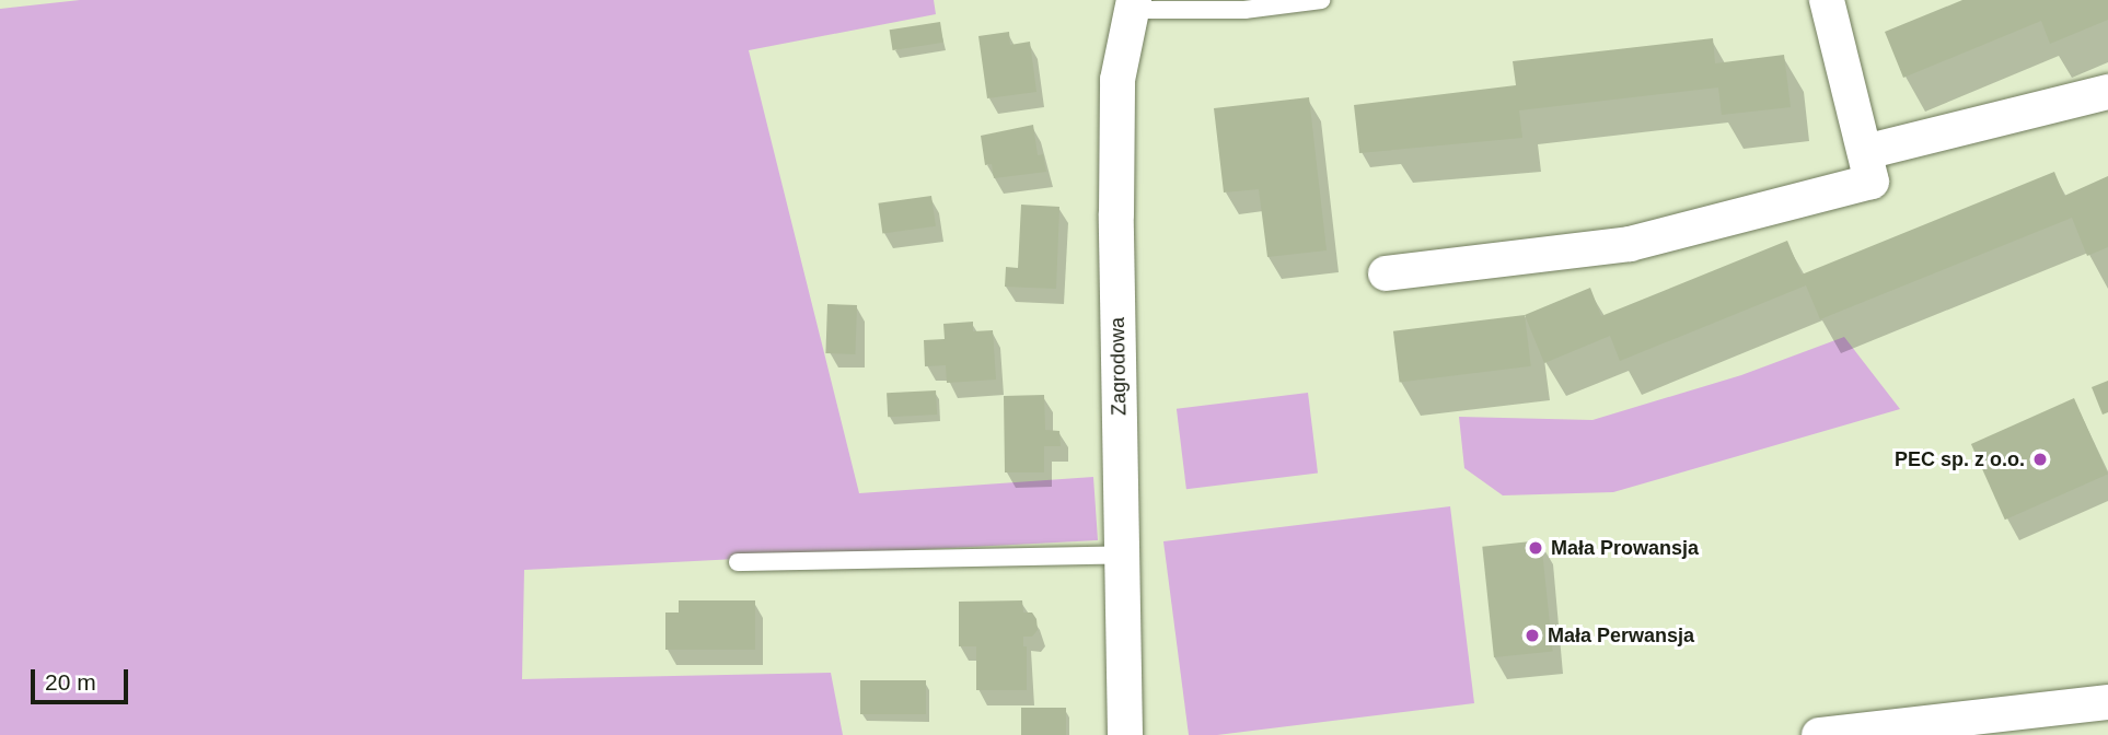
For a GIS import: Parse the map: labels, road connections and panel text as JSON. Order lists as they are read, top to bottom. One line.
{"streets":{"street":["Zagrodowa"]},"places":["PEC sp. z o.o.","Mała Prowansja","Mała Perwansja"],"scale_bar":"20 m"}
